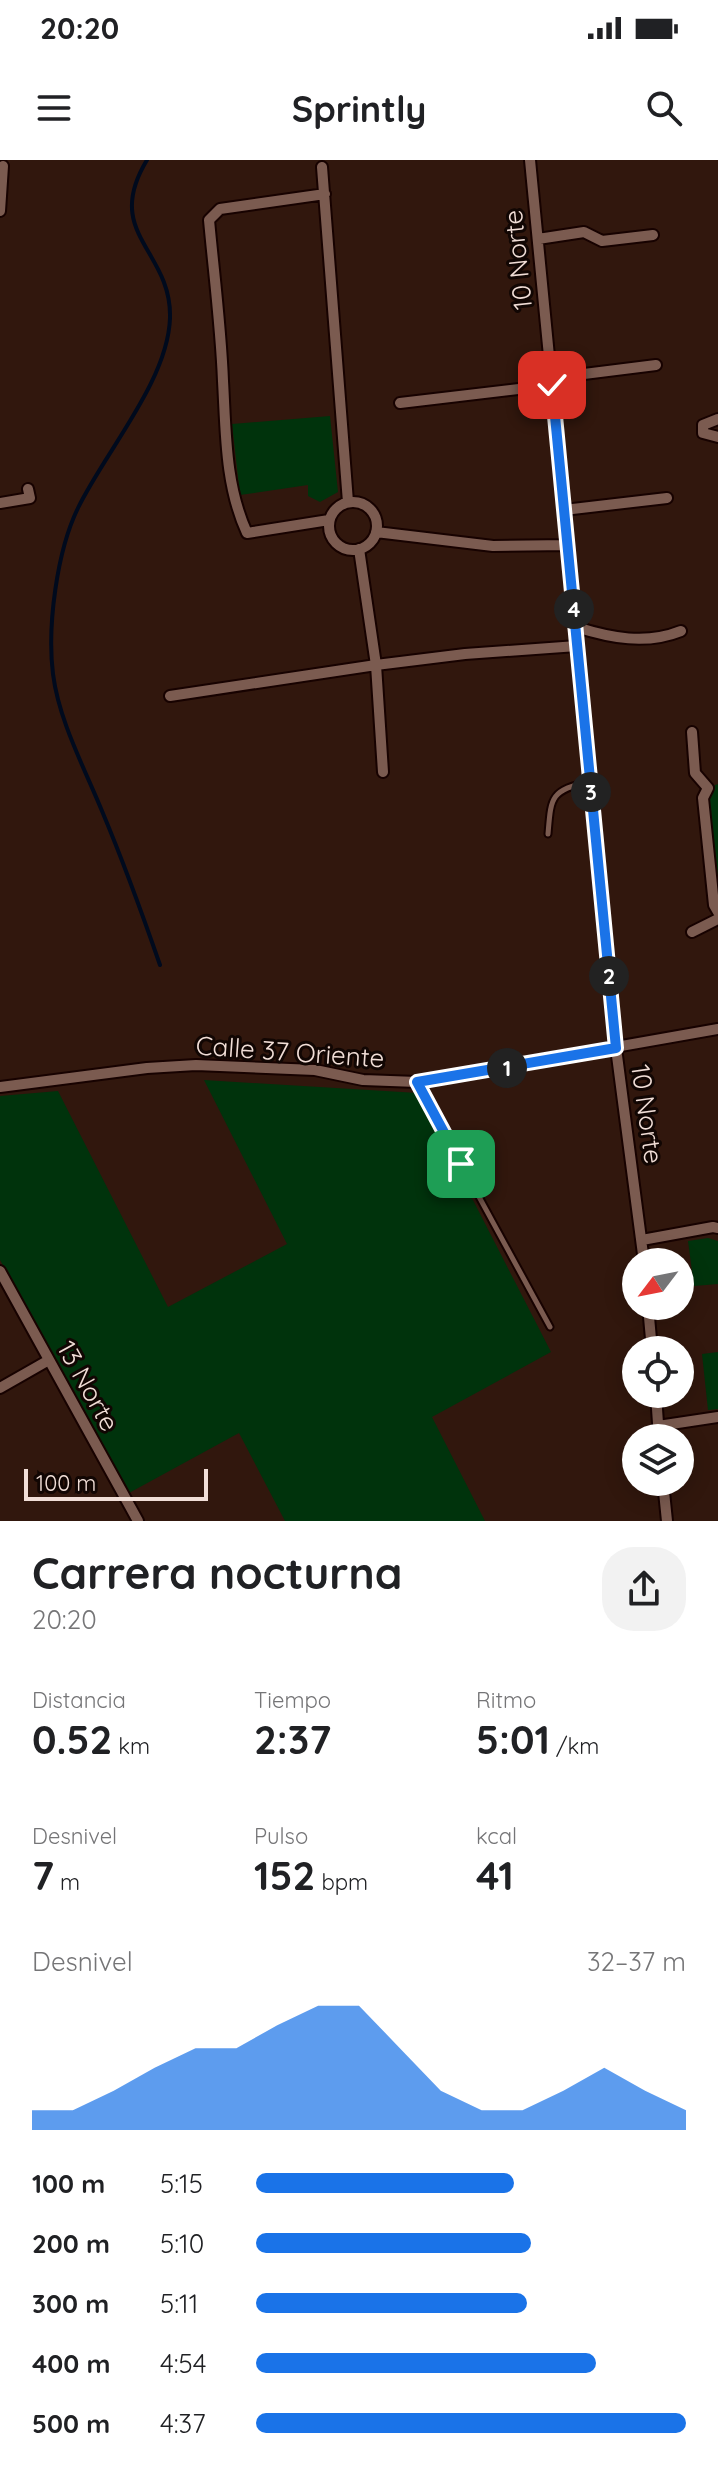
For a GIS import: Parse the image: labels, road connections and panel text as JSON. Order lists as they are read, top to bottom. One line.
{"streets":{"street":["10 Norte","Calle 37 Oriente","13 Norte"]},"crossings":[["10 Norte","Calle 37 Oriente"]],"scale_bar":"100 m","north":"bottom left","page":{"status":"20:20","header":"Sprintly","pins":["4","3","2","1"],"scale":"100 m","heading":["Carrera nocturna","20:20"],"stats":[["Distancia","0.52 km"],["Tiempo","2:37"],["Ritmo","5:01 /km"],["Desnivel","7 m"],["Pulso","152 bpm"],["kcal","41"]],"chart":["Desnivel","32–37 m"],"list":[{"name":"100 m","note":"5:15"},{"name":"200 m","note":"5:10"},{"name":"300 m","note":"5:11"},{"name":"400 m","note":"4:54"},{"name":"500 m","note":"4:37"}]}}
